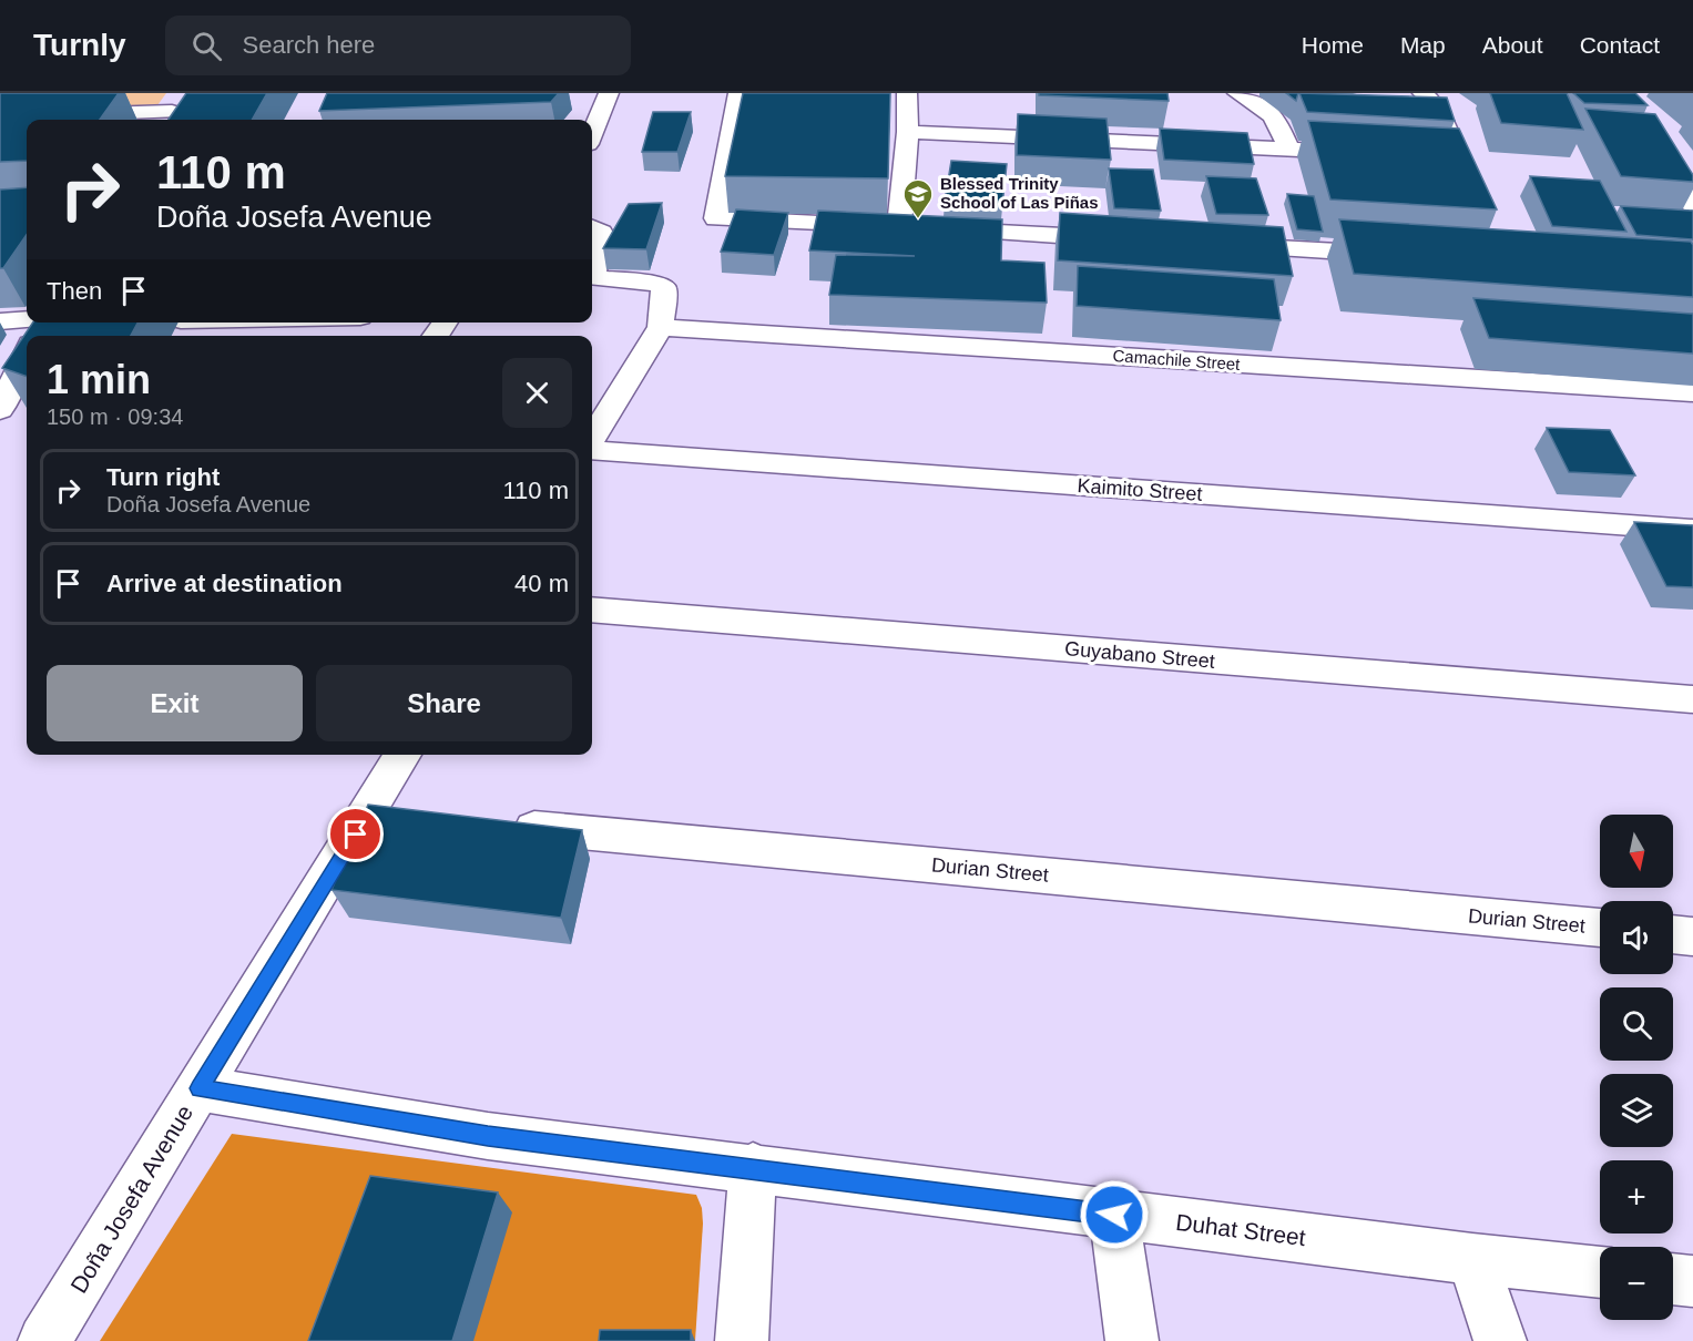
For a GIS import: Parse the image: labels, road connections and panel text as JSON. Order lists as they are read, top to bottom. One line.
{"streets":{"street":["Camachile Street","Kaimito Street","Guyabano Street","Durian Street","Doña Josefa Avenue","Duhat Street"]},"crossings":[["Doña Josefa Avenue","Duhat Street"]],"places":{"school or university":["Blessed Trinity School of Las Piñas"]},"north":"bottom","page":{"header":"Turnly","search":"Search here","nav":["Home","Map","About","Contact"],"turn":["110 m","Doña Josefa Avenue"],"then":"Then","heading":["1 min","150 m · 09:34"],"list":[{"name":"Turn right","note":"Doña Josefa Avenue","value":"110 m"},{"name":"Arrive at destination","value":"40 m"}],"buttons":["Exit","Share"],"map_buttons":["+","−"]}}
